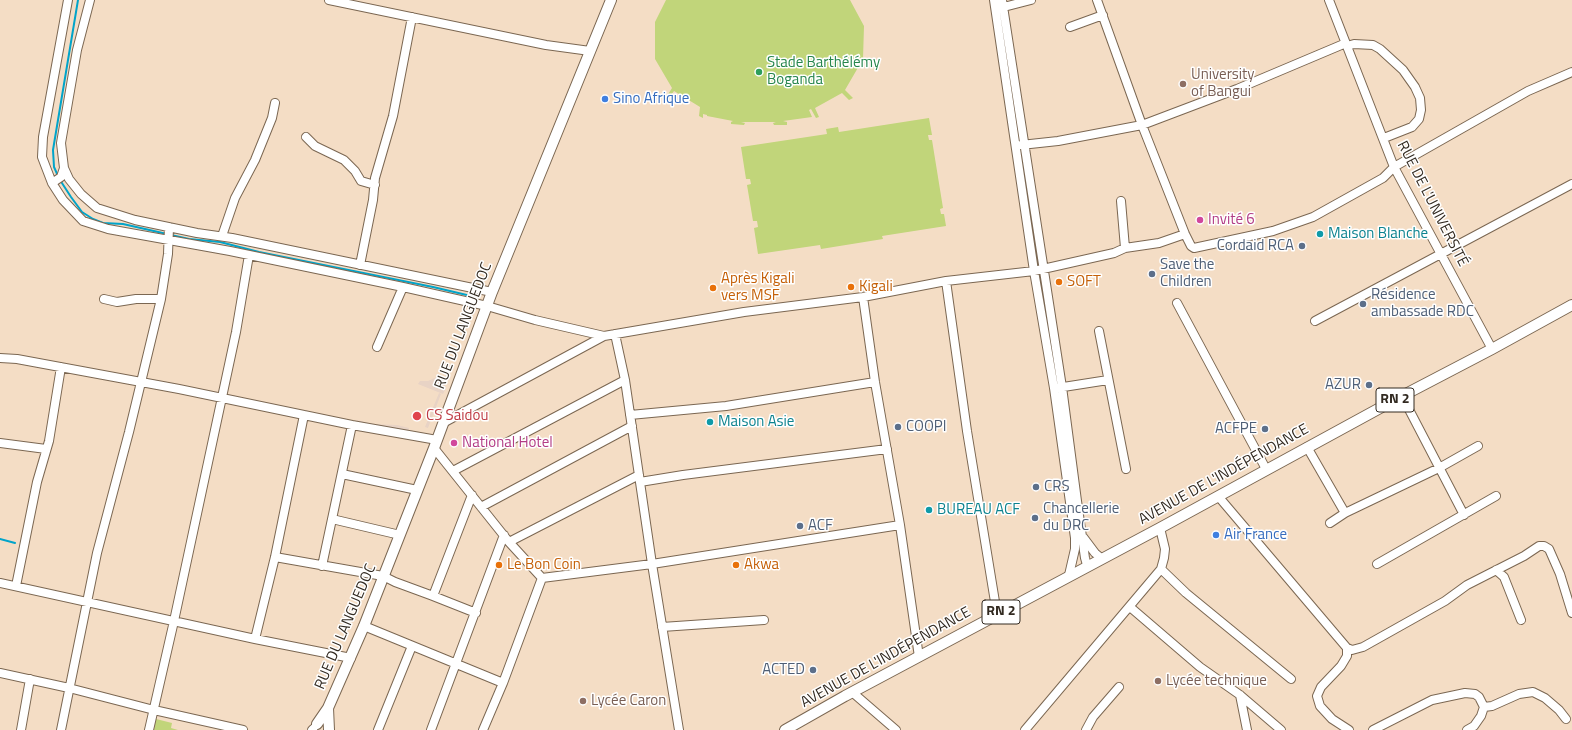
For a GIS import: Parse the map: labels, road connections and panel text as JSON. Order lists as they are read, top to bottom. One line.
{"streets":{"main road":["RUE DU LANGUEDOC","RN 2","AVENUE DE L'INDÉPENDANCE"],"street":["RUE DE L'UNIVERSITÉ"]},"crossings":[["RUE DE L'UNIVERSITÉ","AVENUE DE L'INDÉPENDANCE"]],"places":["Stade Barthélémy Boganda","University of Bangui","Sino Afrique","Invité 6","Maison Blanche","Cordaid RCA","Save the Children","SOFT","Kigali","Après Kigali vers MSF","Résidence ambassade RDC","AZUR","CS Saidou","Maison Asie","COOPI","ACFPE","National Hotel","CRS","BUREAU ACF","Chancellerie du DRC","ACF","Air France","Le Bon Coin","Akwa","ACTED","Lycée technique","Lycée Caron"]}
